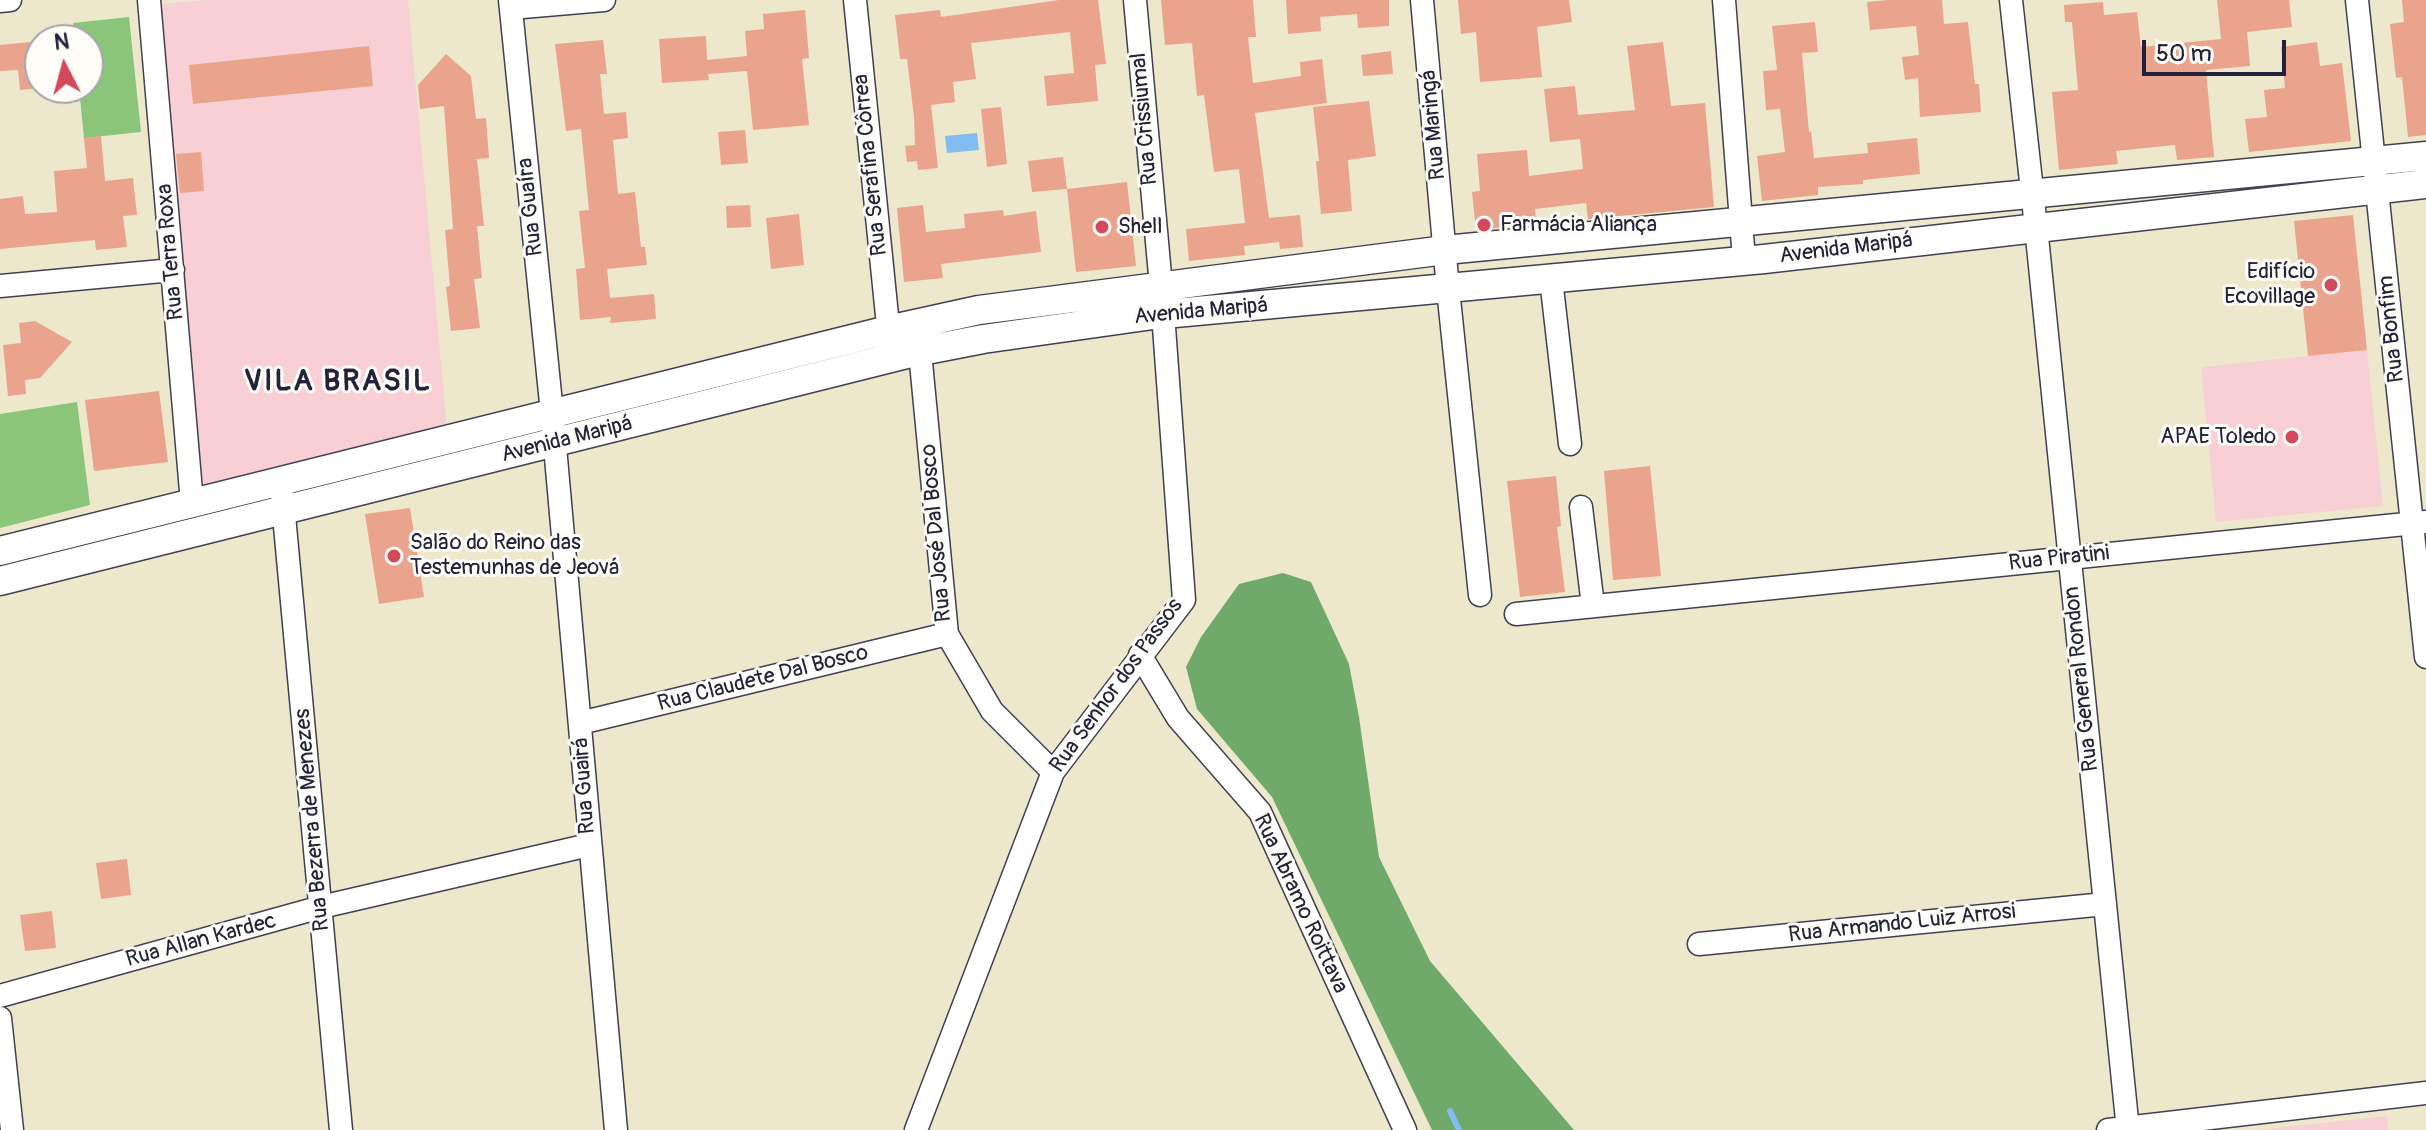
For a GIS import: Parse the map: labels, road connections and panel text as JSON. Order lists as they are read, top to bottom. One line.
{"streets":{"main road":["Avenida Maripá"],"street":["Rua Crissiumal","Rua Maringá","Rua Serafina Côrrea","Rua Guaíra","Rua Terra Roxa","Rua Bonfim","Rua José Dal Bosco","Rua Piratini","Rua Claudete Dal Bosco","Rua General Rondon","Rua Senhor dos Passos","Rua Guairá","Rua Bezerra de Menezes","Rua Abramo Roittava","Rua Armando Luiz Arrosi","Rua Allan Kardec"]},"crossings":[["Rua Crissiumal","Avenida Maripá"],["Rua Crissiumal","Rua Senhor dos Passos"],["Rua Maringá","Avenida Maripá"],["Rua Serafina Côrrea","Avenida Maripá"],["Rua Guaíra","Avenida Maripá"],["Rua Guaíra","Rua Guairá"],["Avenida Maripá","Rua Terra Roxa"],["Avenida Maripá","Rua Bonfim"],["Avenida Maripá","Rua José Dal Bosco"],["Avenida Maripá","Rua General Rondon"],["Avenida Maripá","Rua Senhor dos Passos"],["Avenida Maripá","Rua Guairá"],["Avenida Maripá","Rua Bezerra de Menezes"],["Rua Bonfim","Rua Piratini"],["Rua José Dal Bosco","Rua Claudete Dal Bosco"],["Rua José Dal Bosco","Rua Senhor dos Passos"],["Rua Piratini","Rua General Rondon"],["Rua Claudete Dal Bosco","Rua Guairá"],["Rua General Rondon","Rua Armando Luiz Arrosi"],["Rua Senhor dos Passos","Rua Abramo Roittava"],["Rua Guairá","Rua Allan Kardec"],["Rua Bezerra de Menezes","Rua Allan Kardec"]],"districts":["VILA BRASIL"],"places":["Farmácia Aliança","Shell","Edifício Ecovillage","APAE Toledo","Salão do Reino das Testemunhas de Jeová"],"scale_bar":"50 m","north":"top"}
